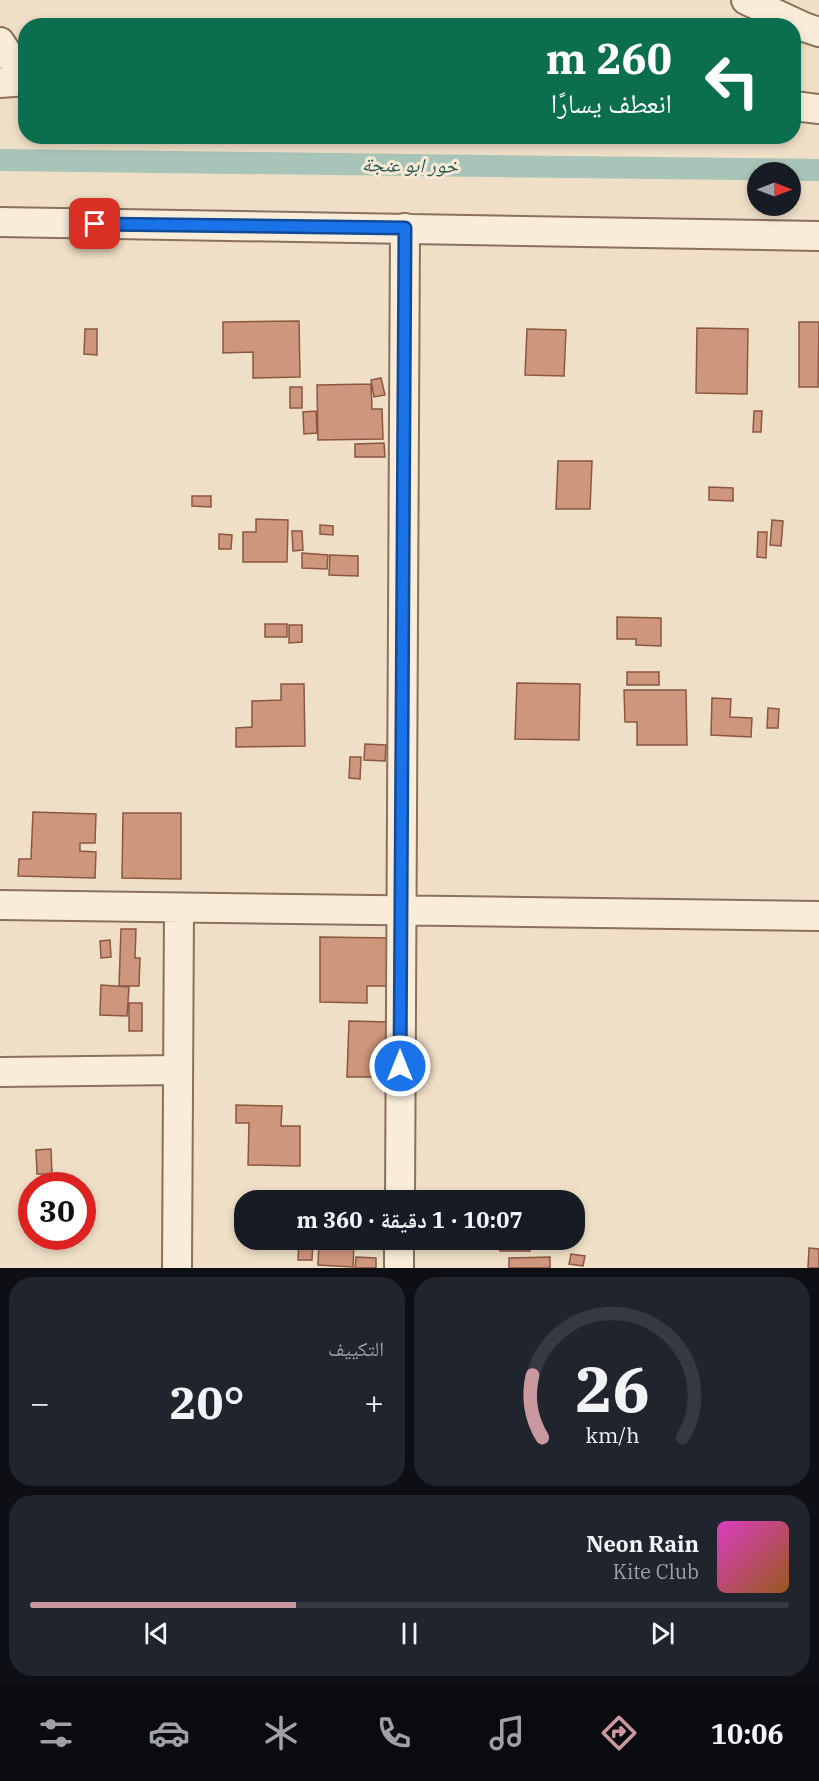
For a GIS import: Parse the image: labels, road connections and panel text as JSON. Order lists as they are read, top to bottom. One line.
{"water":["خور ابو عنجة"],"north":"right","page":{"turn":["260 m","انعطف يسارًا"],"limit":"30","trip":"10:07 · 1 دقيقة · 360 m","tile":"التكييف","heat":["−","20°","+"],"song":["Neon Rain","Kite Club"],"tabs":"10:06","gauge":["26","km/h"]}}
